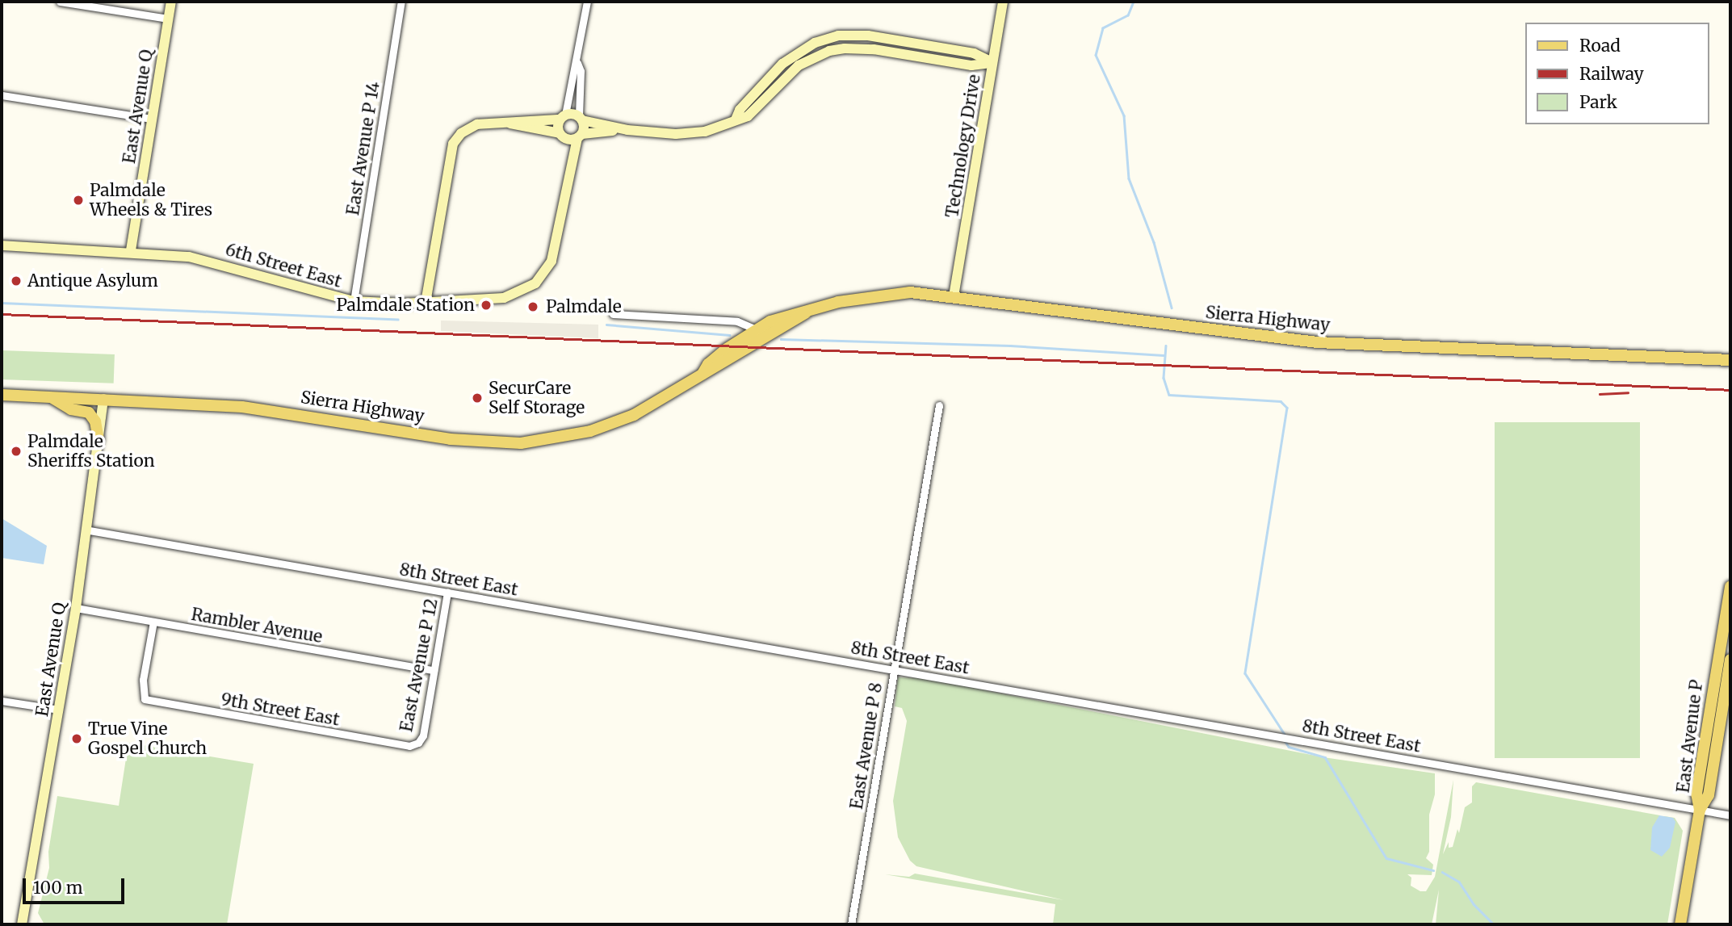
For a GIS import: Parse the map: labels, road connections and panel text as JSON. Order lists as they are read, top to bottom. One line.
{"streets":{"main road":["Sierra Highway","East Avenue P"],"street":["East Avenue Q","Technology Drive","East Avenue P 14","6th Street East","8th Street East","Rambler Avenue","East Avenue P 12","9th Street East","East Avenue P 8"]},"crossings":[["East Avenue Q","6th Street East"],["East Avenue Q","Sierra Highway"],["East Avenue Q","8th Street East"],["East Avenue Q","Rambler Avenue"],["Technology Drive","Sierra Highway"],["East Avenue P 14","6th Street East"],["8th Street East","East Avenue P 12"],["8th Street East","East Avenue P"],["8th Street East","East Avenue P 8"],["Rambler Avenue","East Avenue P 12"],["Rambler Avenue","9th Street East"],["East Avenue P 12","9th Street East"]],"places":["Palmdale Wheels & Tires","Antique Asylum","Palmdale Station","Palmdale","SecurCare Self Storage","Palmdale Sheriffs Station","True Vine Gospel Church"],"legend":["Road","Railway","Park"],"scale_bar":"100 m"}
